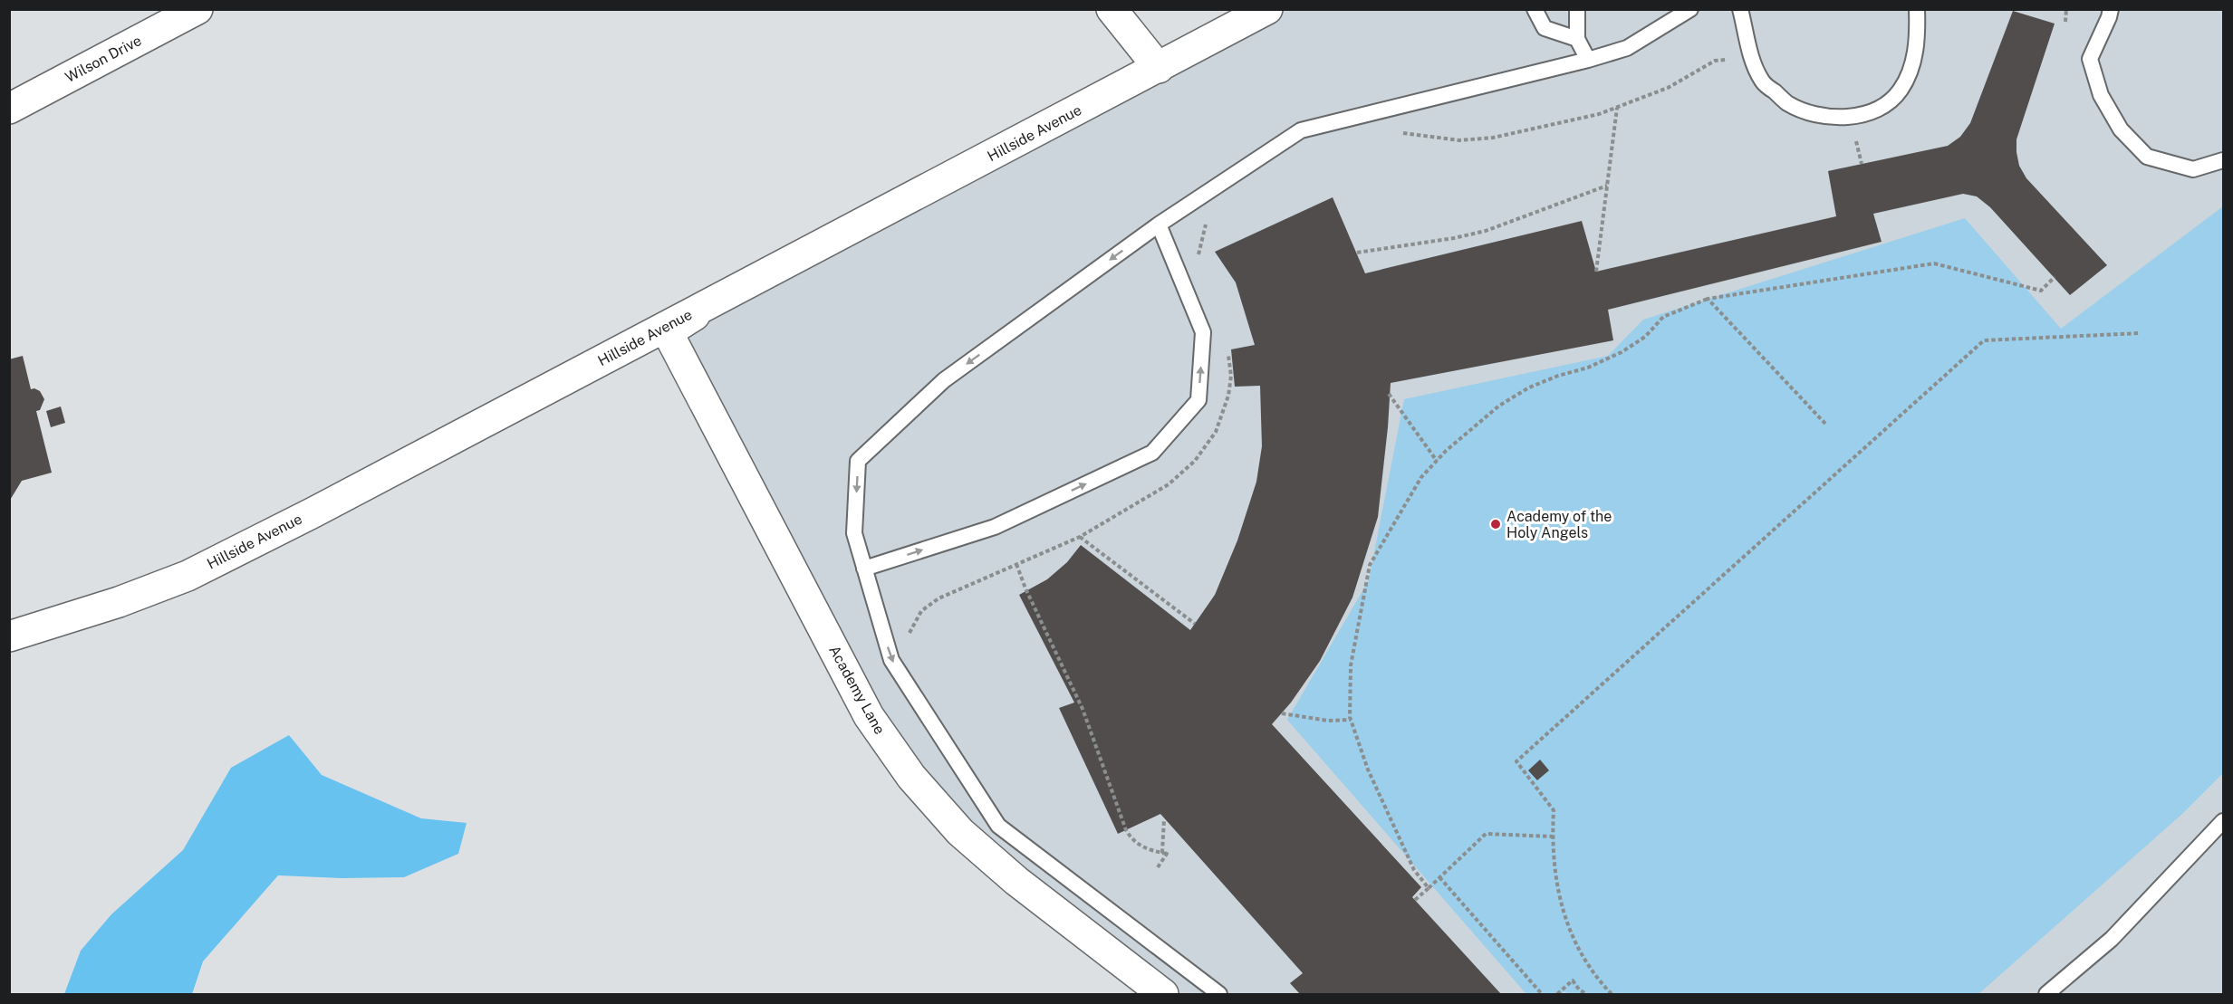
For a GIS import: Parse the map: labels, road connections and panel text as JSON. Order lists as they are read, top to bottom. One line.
{"streets":{"main road":["Wilson Drive","Hillside Avenue","Academy Lane"]},"crossings":[["Hillside Avenue","Academy Lane"]],"places":["Academy of the Holy Angels"]}
